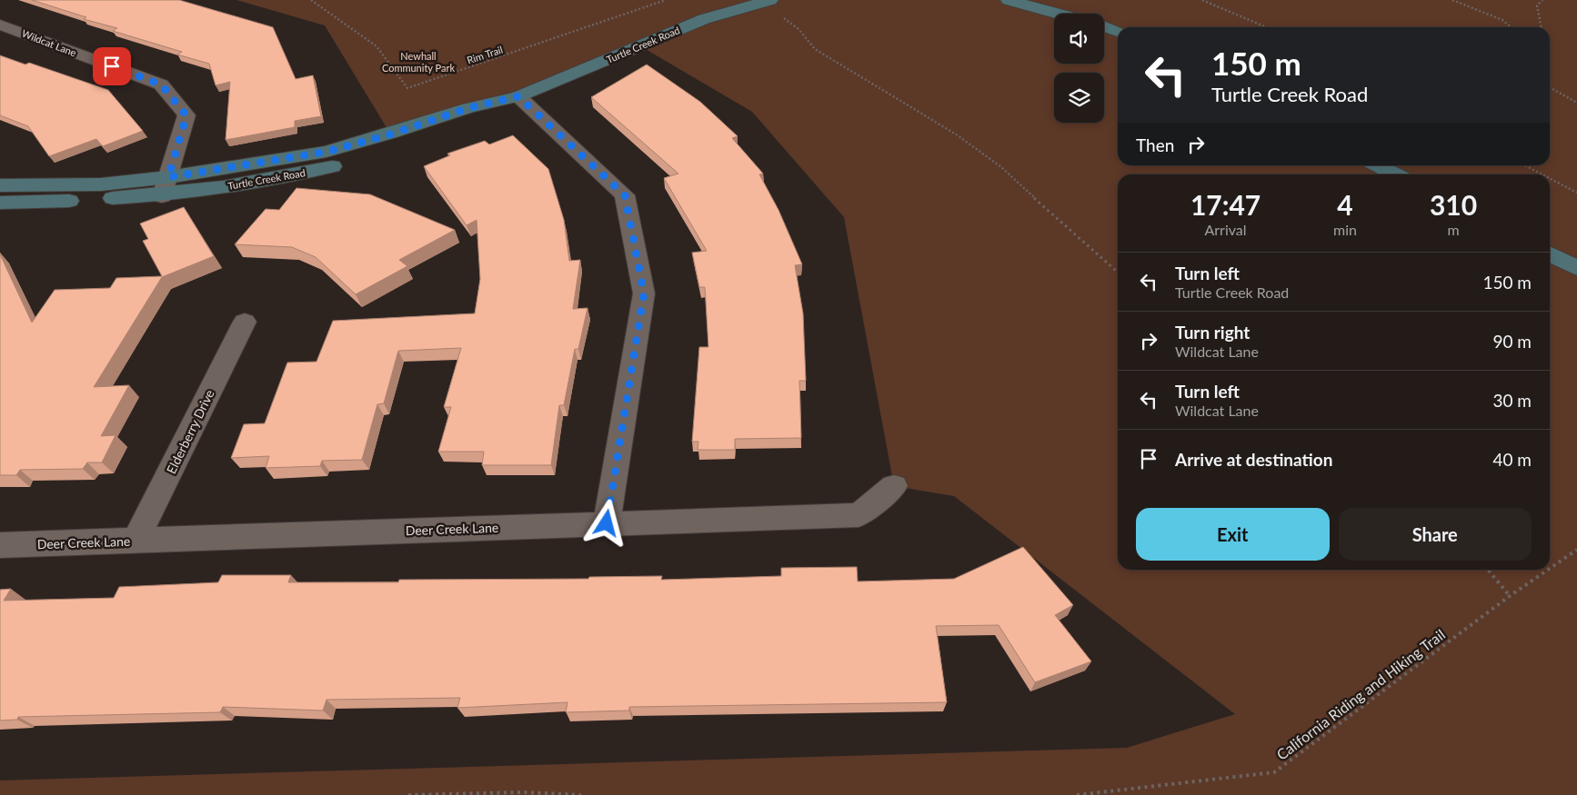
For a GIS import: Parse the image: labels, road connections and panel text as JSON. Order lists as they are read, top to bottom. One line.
{"streets":{"street":["Wildcat Lane","Turtle Creek Road","Elderberry Drive","Deer Creek Lane"],"path":["Rim Trail","California Riding and Hiking Trail"]},"crossings":[["Wildcat Lane","Turtle Creek Road"],["Elderberry Drive","Deer Creek Lane"]],"parks":["Newhall Community Park"],"page":{"turn":["150 m","Turtle Creek Road"],"then":"Then","eta":["17:47","Arrival","4","min","310","m"],"list":[{"name":"Turn left","note":"Turtle Creek Road","value":"150 m"},{"name":"Turn right","note":"Wildcat Lane","value":"90 m"},{"name":"Turn left","note":"Wildcat Lane","value":"30 m"},{"name":"Arrive at destination","value":"40 m"}],"buttons":["Exit","Share"]}}
